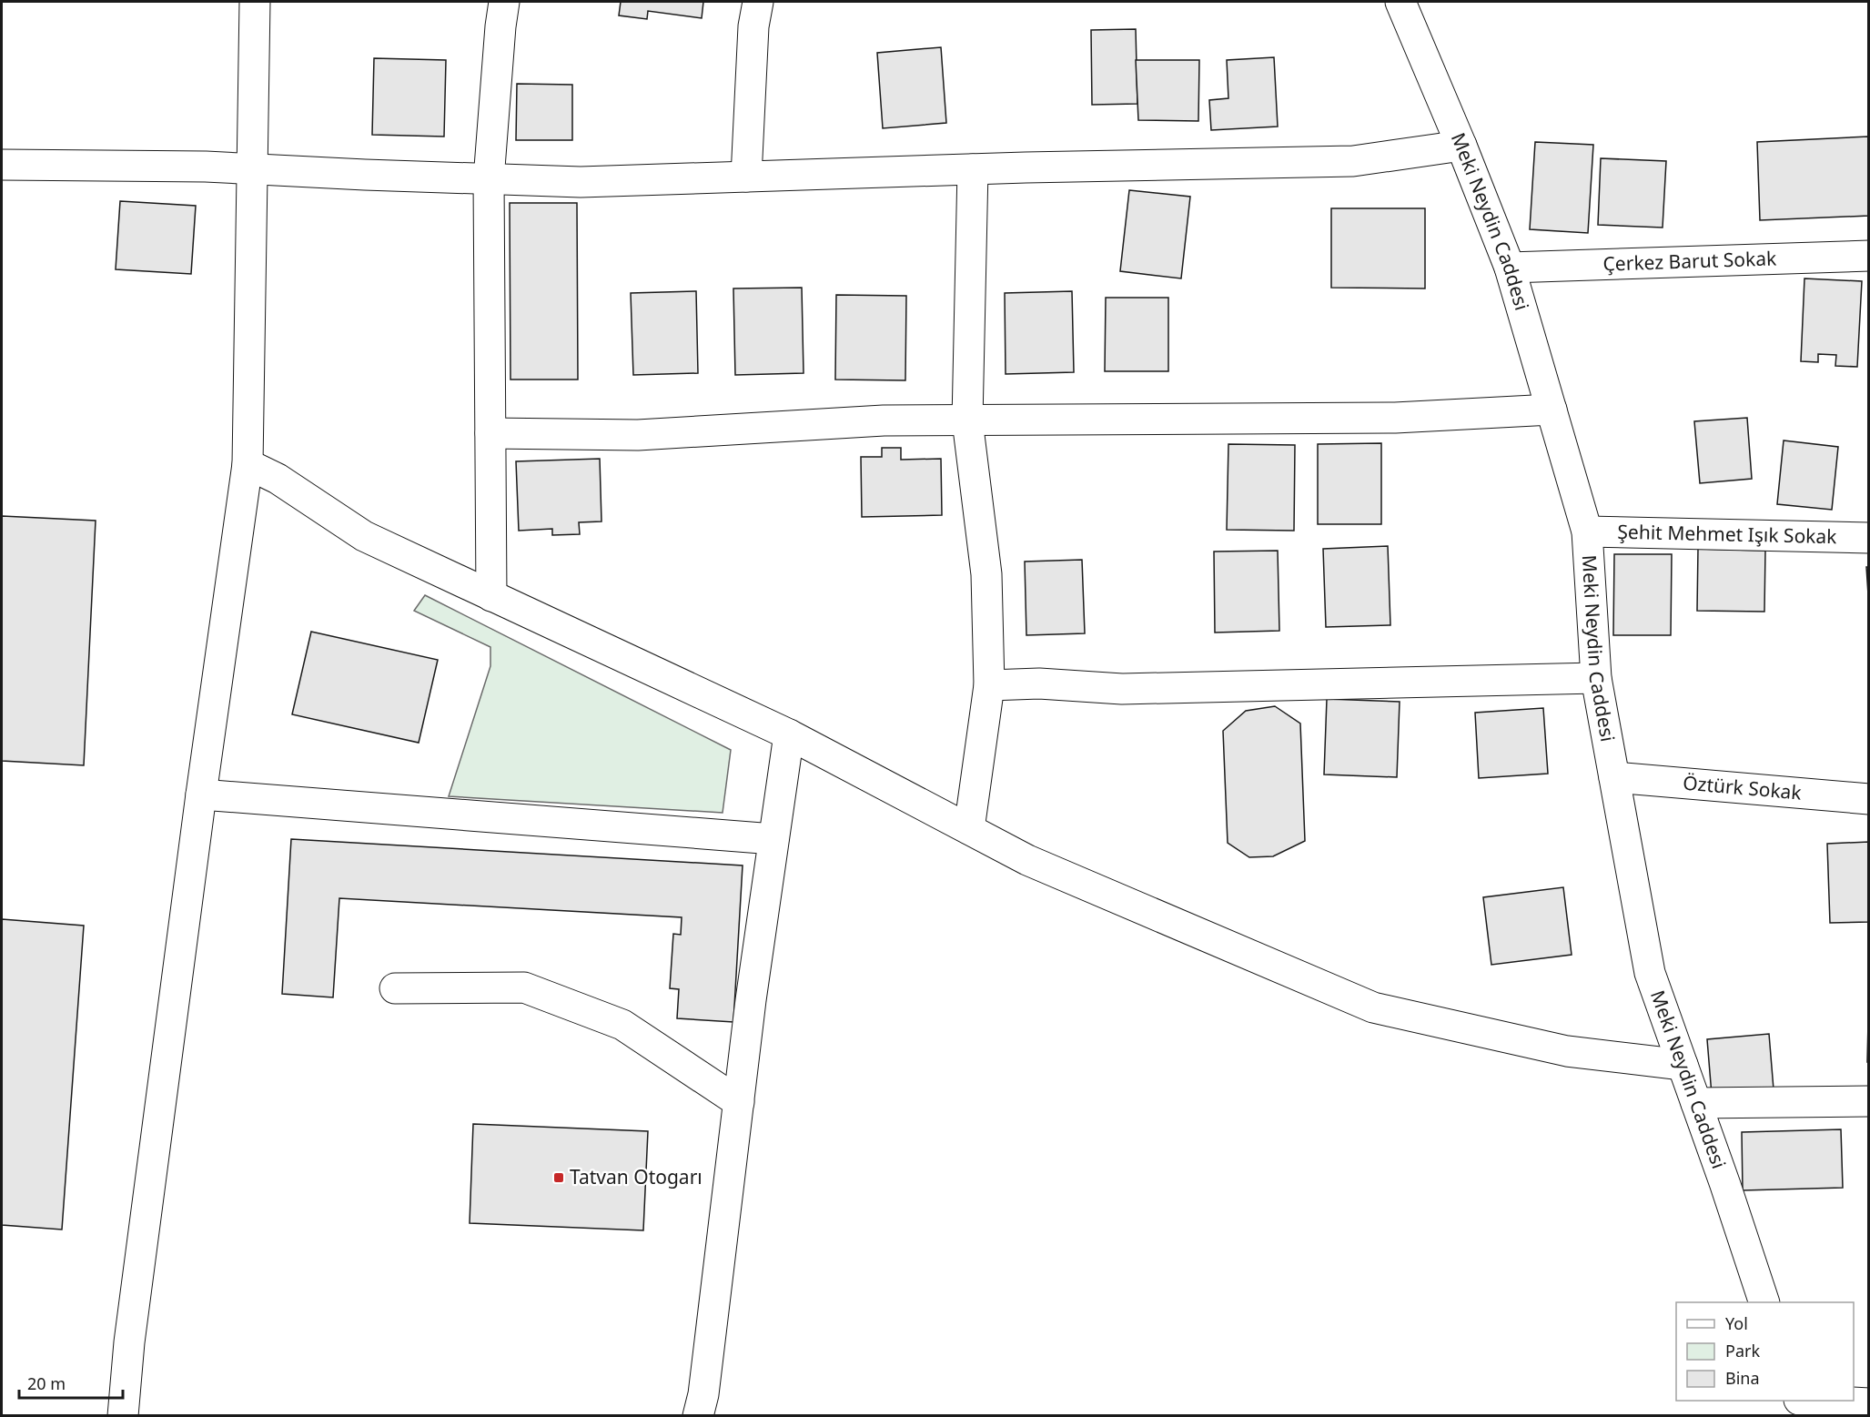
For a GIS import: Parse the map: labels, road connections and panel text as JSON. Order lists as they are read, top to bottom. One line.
{"streets":{"street":["Meki Neydin Caddesi","Çerkez Barut Sokak","Şehit Mehmet Işık Sokak","Öztürk Sokak"]},"crossings":[["Meki Neydin Caddesi","Çerkez Barut Sokak"],["Meki Neydin Caddesi","Şehit Mehmet Işık Sokak"],["Meki Neydin Caddesi","Öztürk Sokak"]],"places":{"transit":["Tatvan Otogarı"]},"legend":["Yol","Park","Bina"],"scale_bar":"20 m"}
